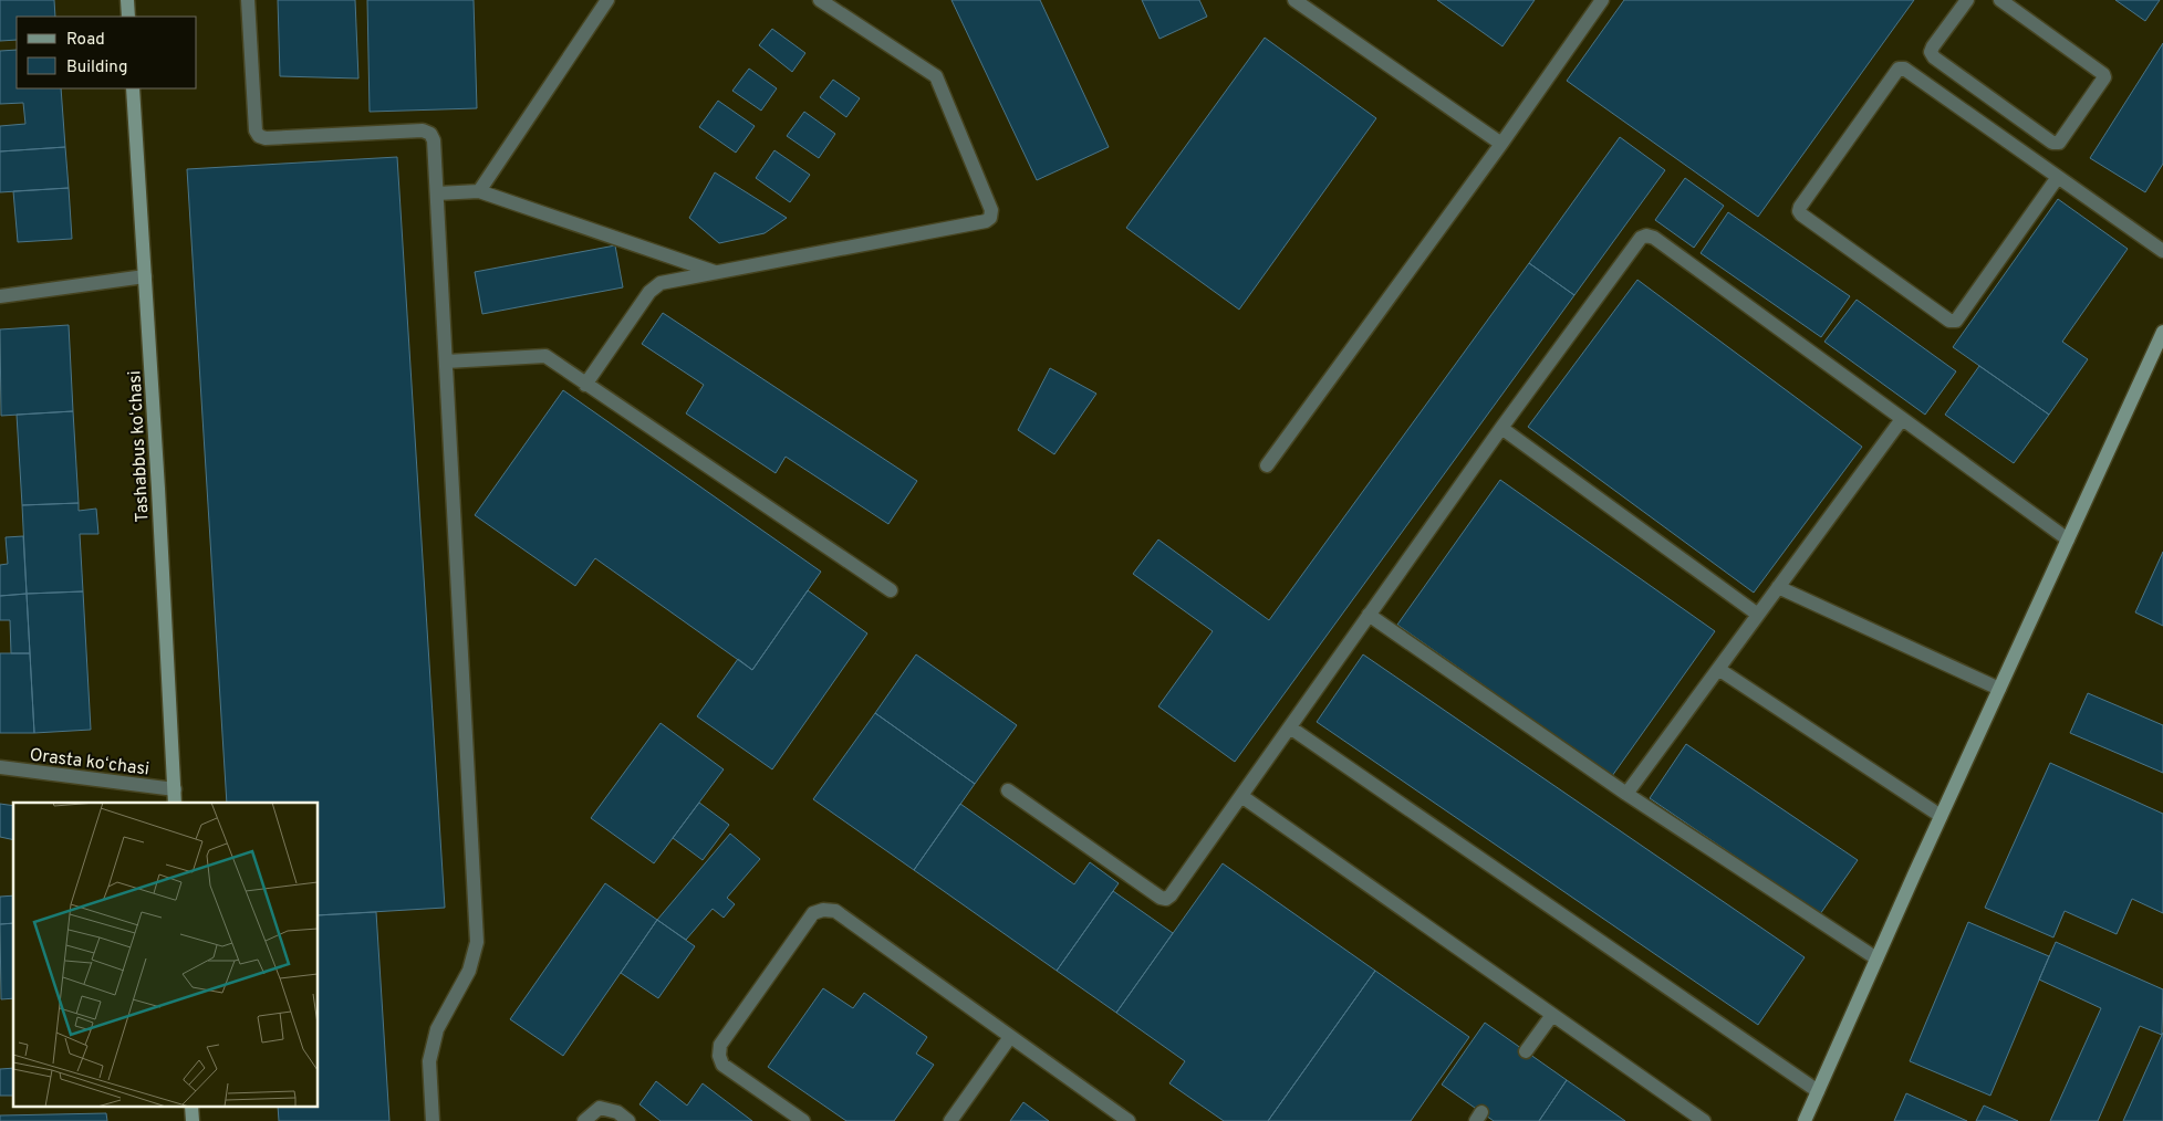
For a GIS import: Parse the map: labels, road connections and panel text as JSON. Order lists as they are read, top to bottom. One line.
{"streets":{"street":["Tashabbus koʻchasi","Orasta koʻchasi"]},"crossings":[["Tashabbus koʻchasi","Orasta koʻchasi"]],"legend":["Road","Building"]}
